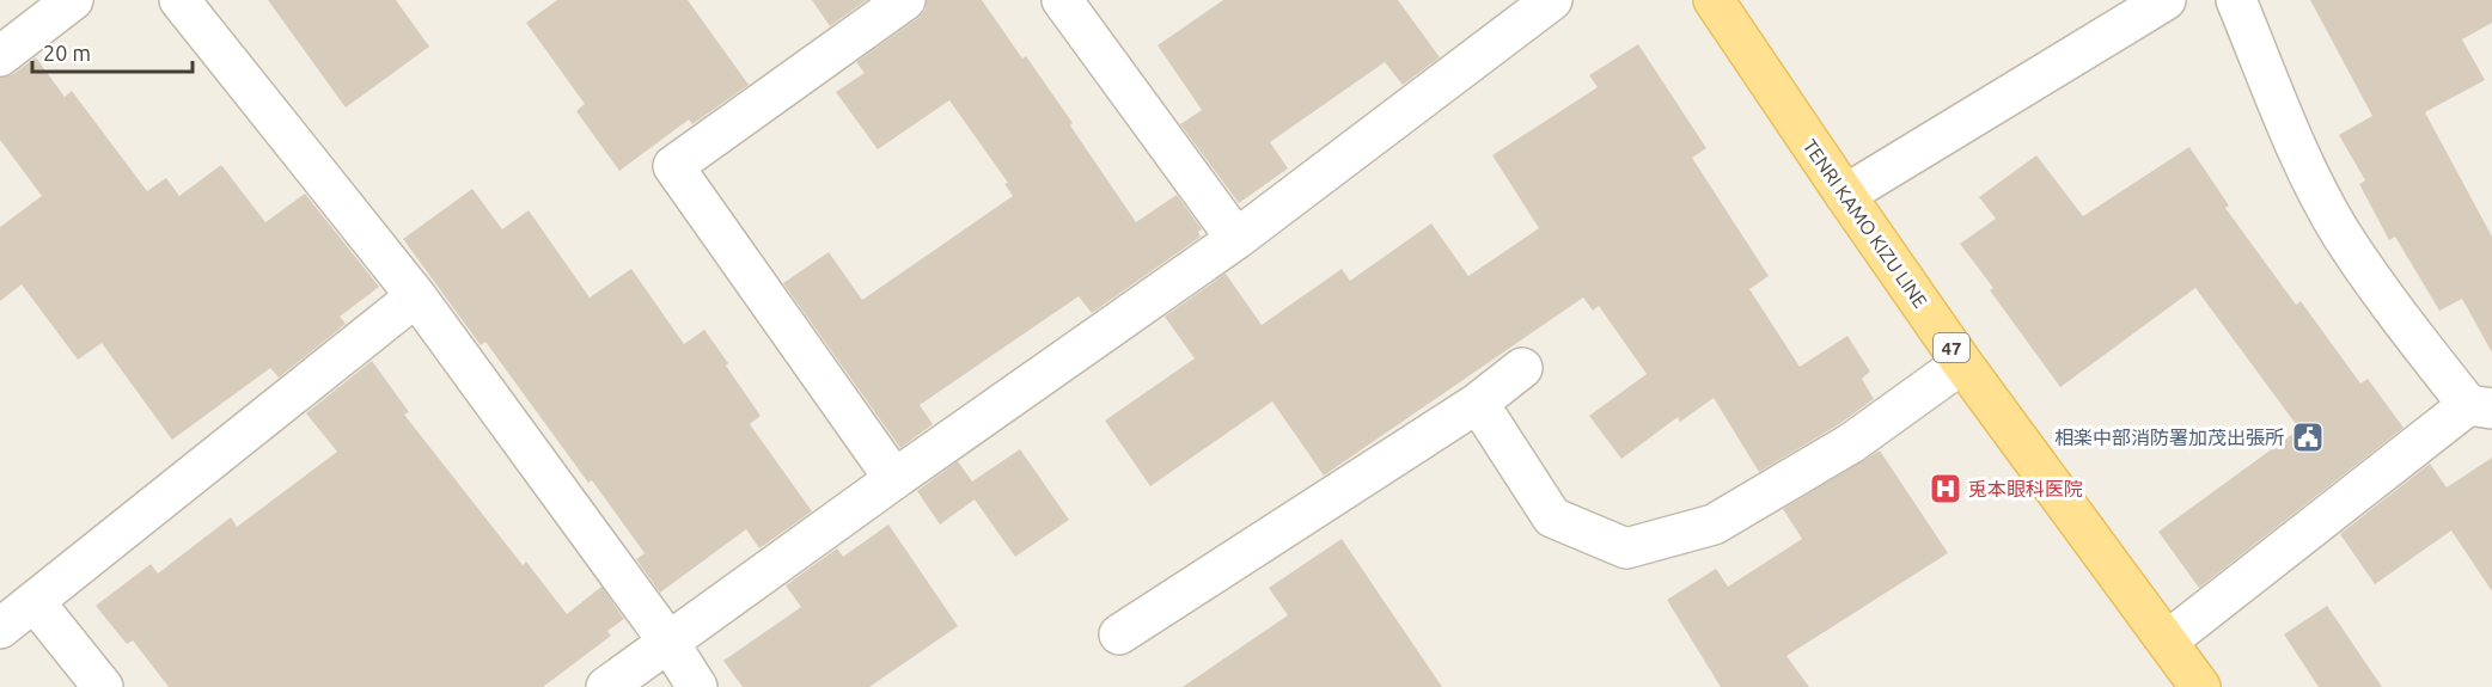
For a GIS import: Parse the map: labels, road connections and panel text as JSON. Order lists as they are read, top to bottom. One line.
{"streets":{"main road":["TENRI KAMO KIZU LINE","47"]},"places":{"public building":["相楽中部消防署加茂出張所"],"hospital":["兎本眼科医院"]},"scale_bar":"20 m"}
